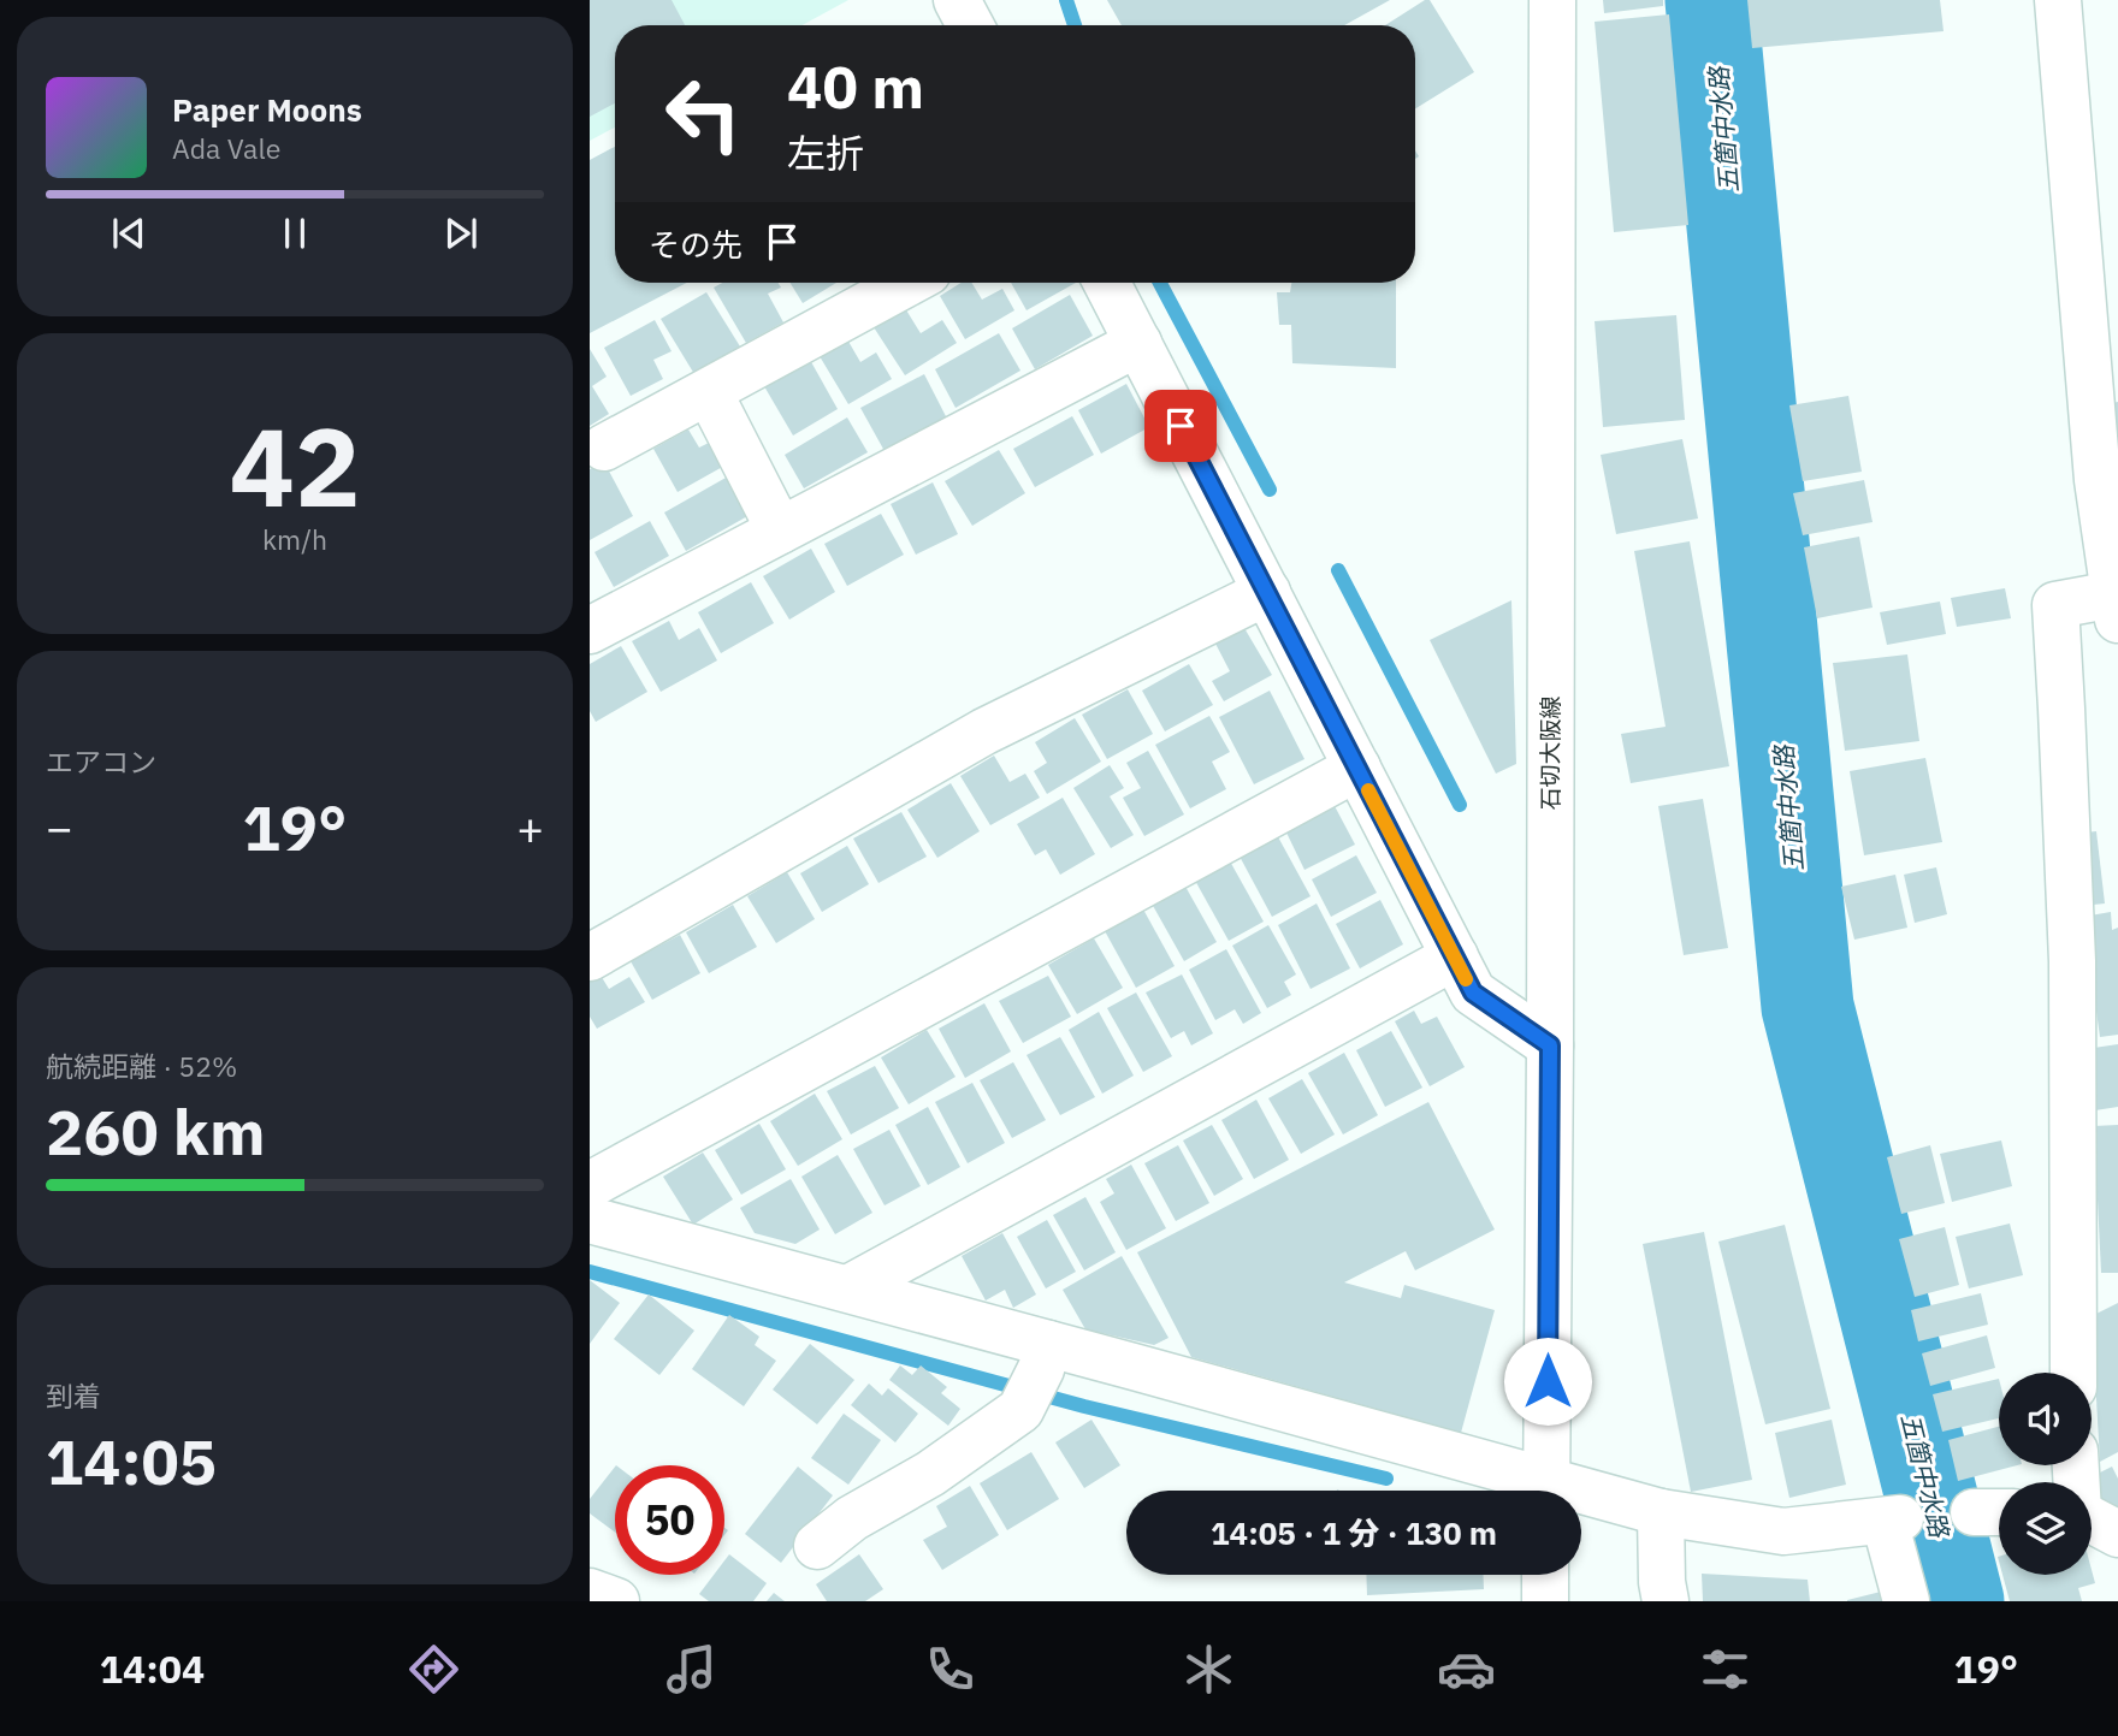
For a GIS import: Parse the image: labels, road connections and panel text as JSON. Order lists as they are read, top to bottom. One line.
{"streets":{"street":["石切大阪線"]},"water":["五箇中水路"],"page":{"turn":["40 m","左折"],"song":["Paper Moons","Ada Vale"],"then":"その先","tile":[["42","km/h"],"エアコン",["航続距離 · 52%","260 km"],["到着","14:05"]],"heat":["−","19°","+"],"limit":"50","trip":"14:05 · 1 分 · 130 m","tabs":["14:04","19°"]}}
